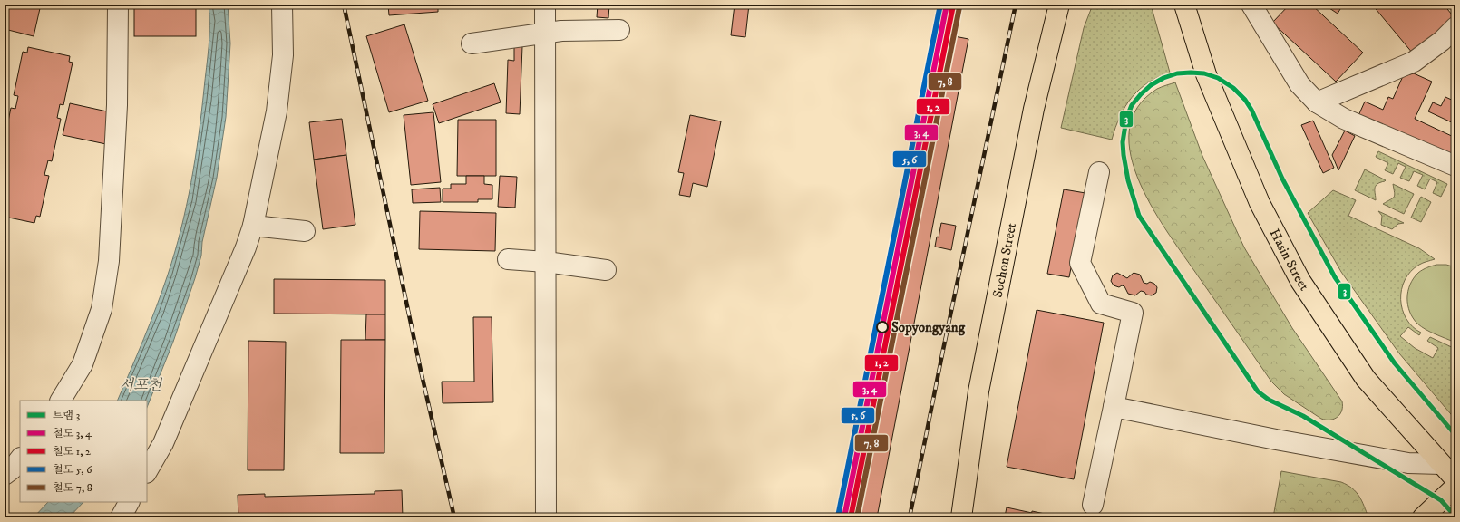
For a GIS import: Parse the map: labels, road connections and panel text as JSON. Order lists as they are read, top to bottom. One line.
{"streets":{"main road":["Hasin Street","Sochon Street"]},"water":["서포천"],"places":["Sopyongyang"],"lines":["tram line 3"],"legend":["트램 3","철도 3, 4","철도 1, 2","철도 5, 6","철도 7, 8"]}
